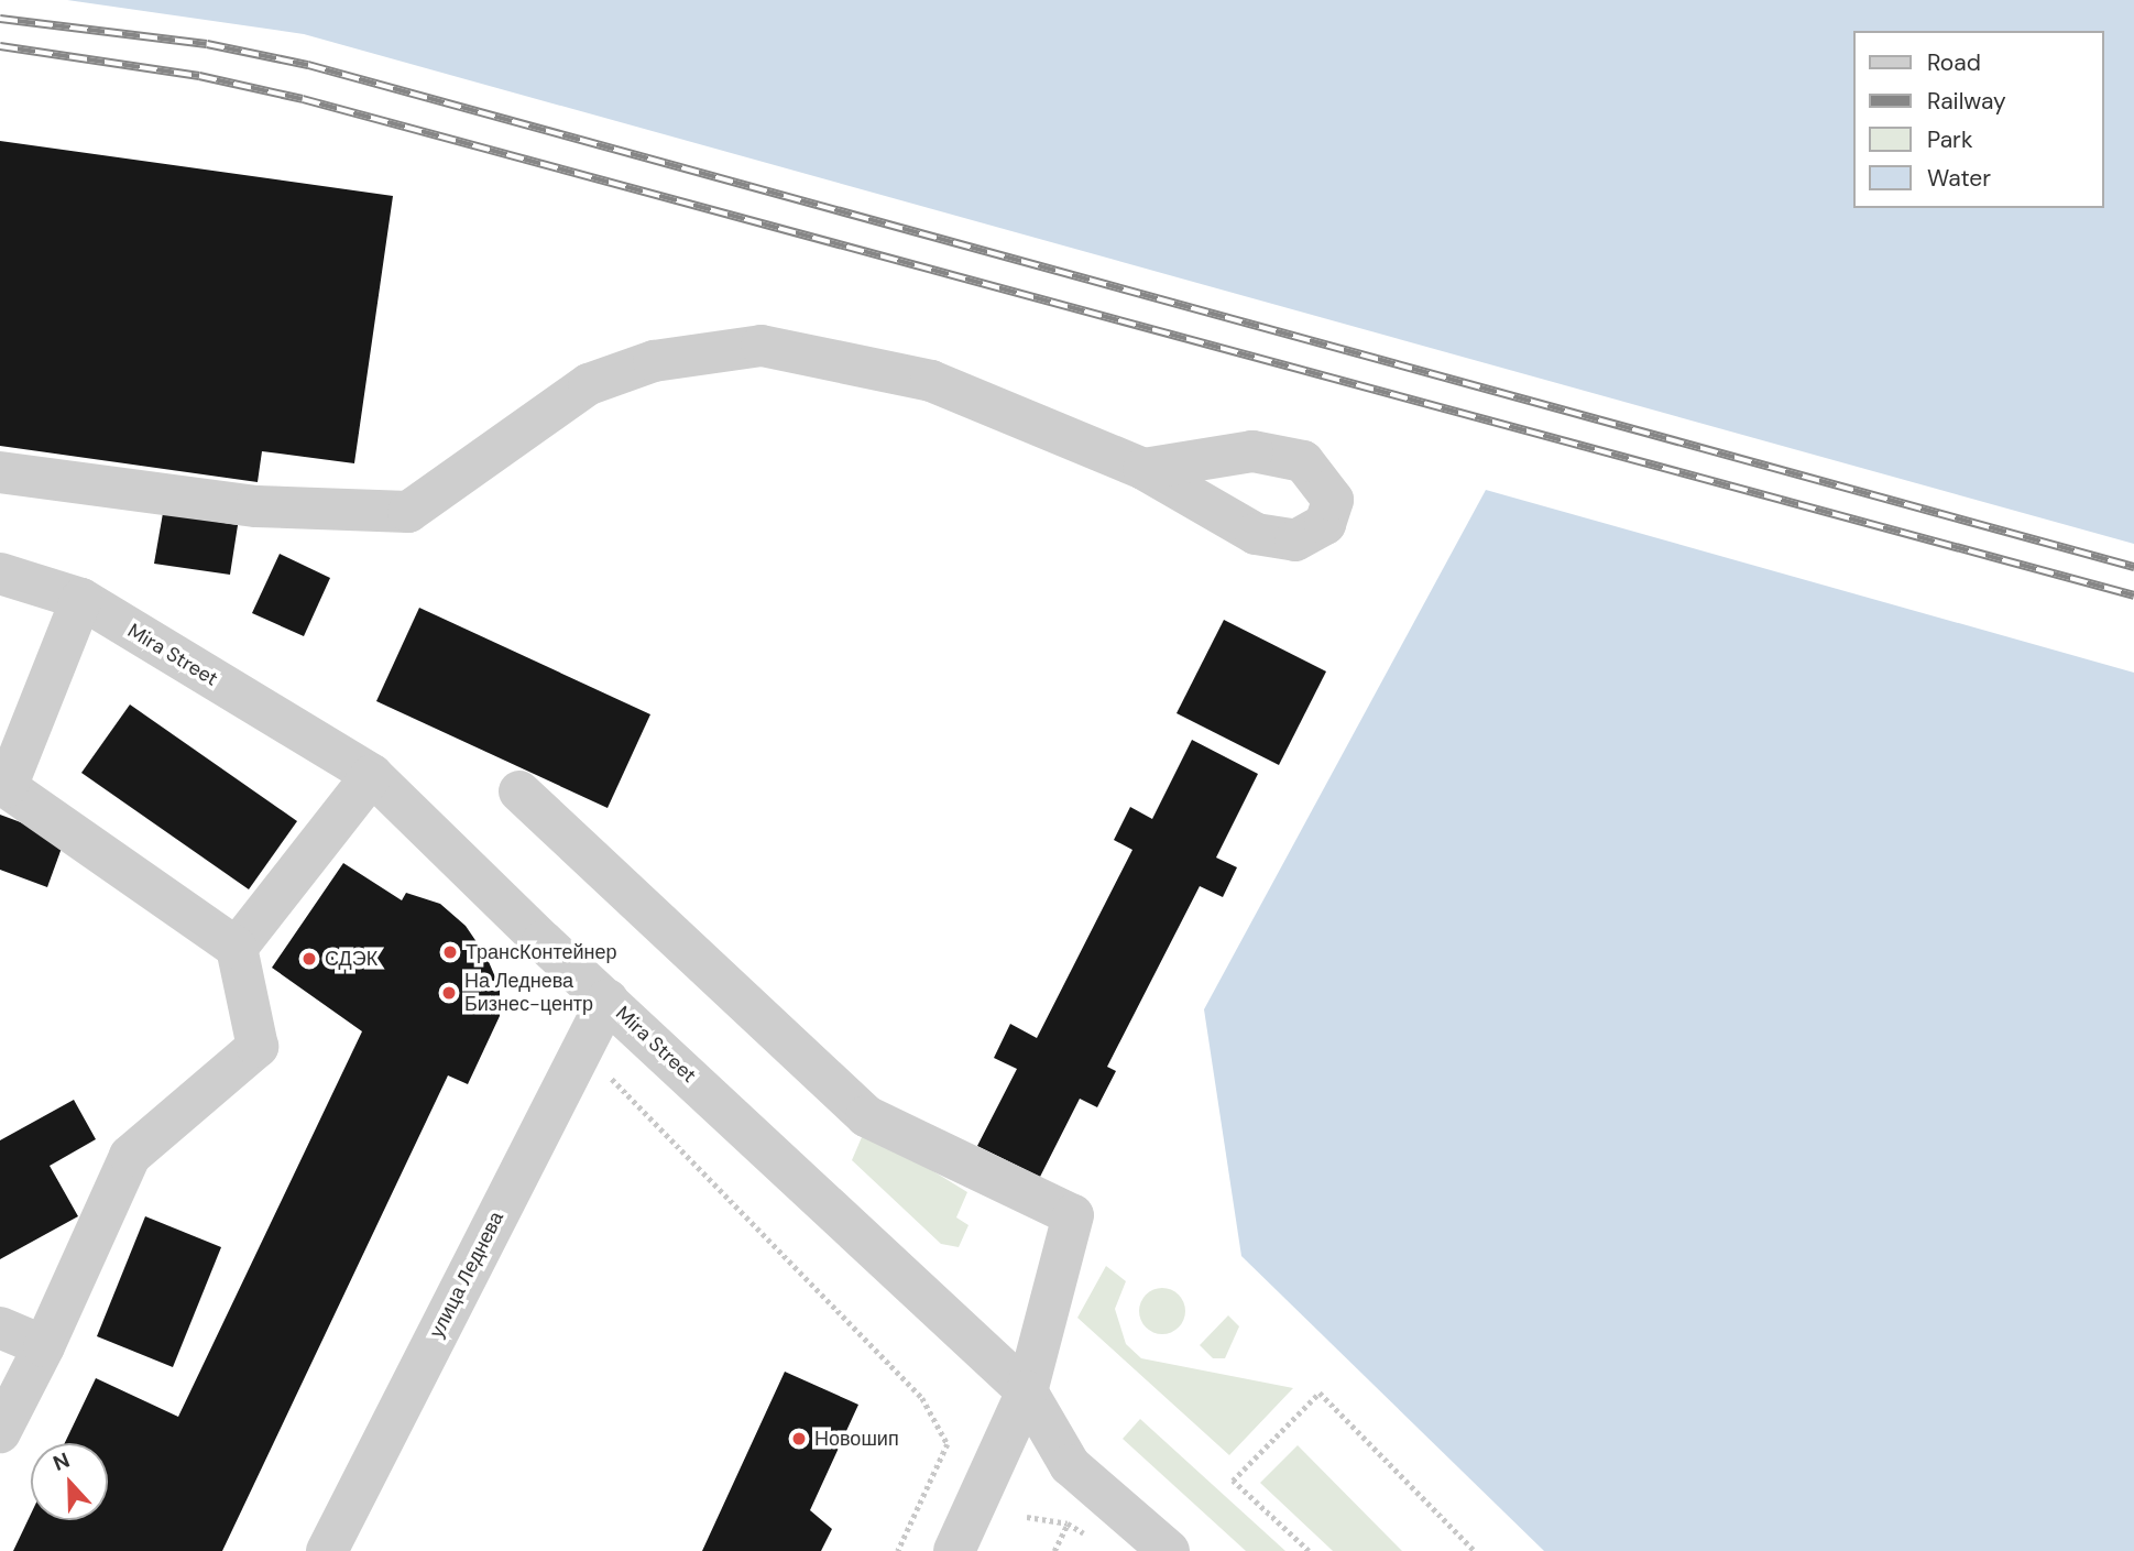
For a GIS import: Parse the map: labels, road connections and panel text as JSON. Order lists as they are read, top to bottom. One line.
{"streets":{"street":["Mira Street","улица Леднева"]},"crossings":[["Mira Street","улица Леднева"]],"places":["ТрансКонтейнер","СДЭК","На Леднева Бизнес-центр","Новошип"],"legend":["Road","Railway","Park","Water"],"north":"top"}
